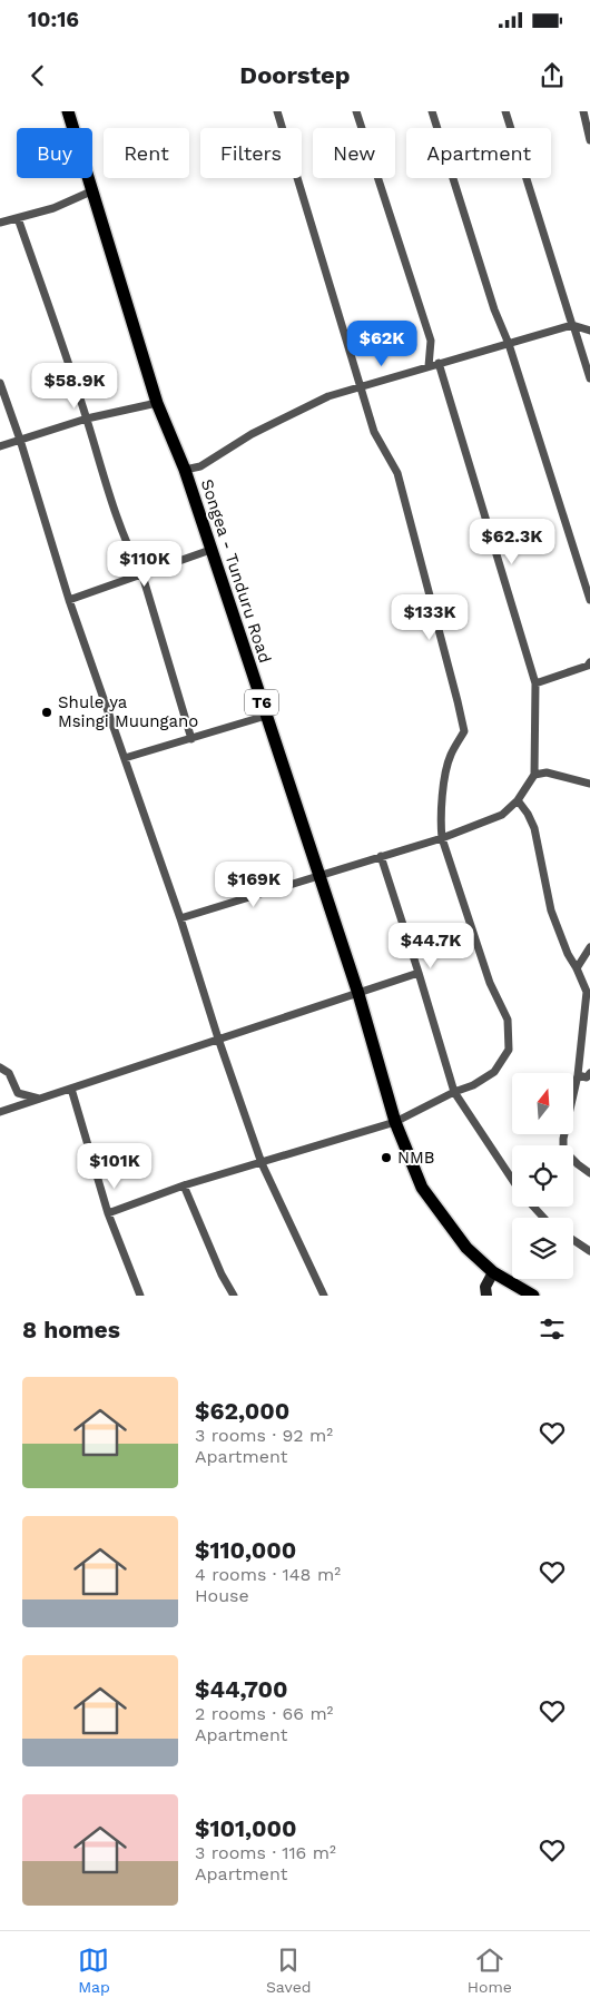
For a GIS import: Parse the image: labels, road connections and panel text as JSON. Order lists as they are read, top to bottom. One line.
{"streets":{"highway":["Songea - Tunduru Road","T6"]},"crossings":[["Songea - Tunduru Road","T6"]],"places":["Shule ya Msingi Muungano","NMB"],"north":"top","page":{"status":"10:16","header":"Doorstep","chip":["Buy","Rent","Filters","New","Apartment"],"price":["$62K","$58.9K","$62.3K","$110K","$133K","$169K","$44.7K","$101K"],"heading":"8 homes","list":[{"name":"$62,000","note":"3 rooms · 92 m² · Apartment"},{"name":"$110,000","note":"4 rooms · 148 m² · House"},{"name":"$44,700","note":"2 rooms · 66 m² · Apartment"},{"name":"$101,000","note":"3 rooms · 116 m² · Apartment"}],"tabs":["Map","Saved","Home"]}}
